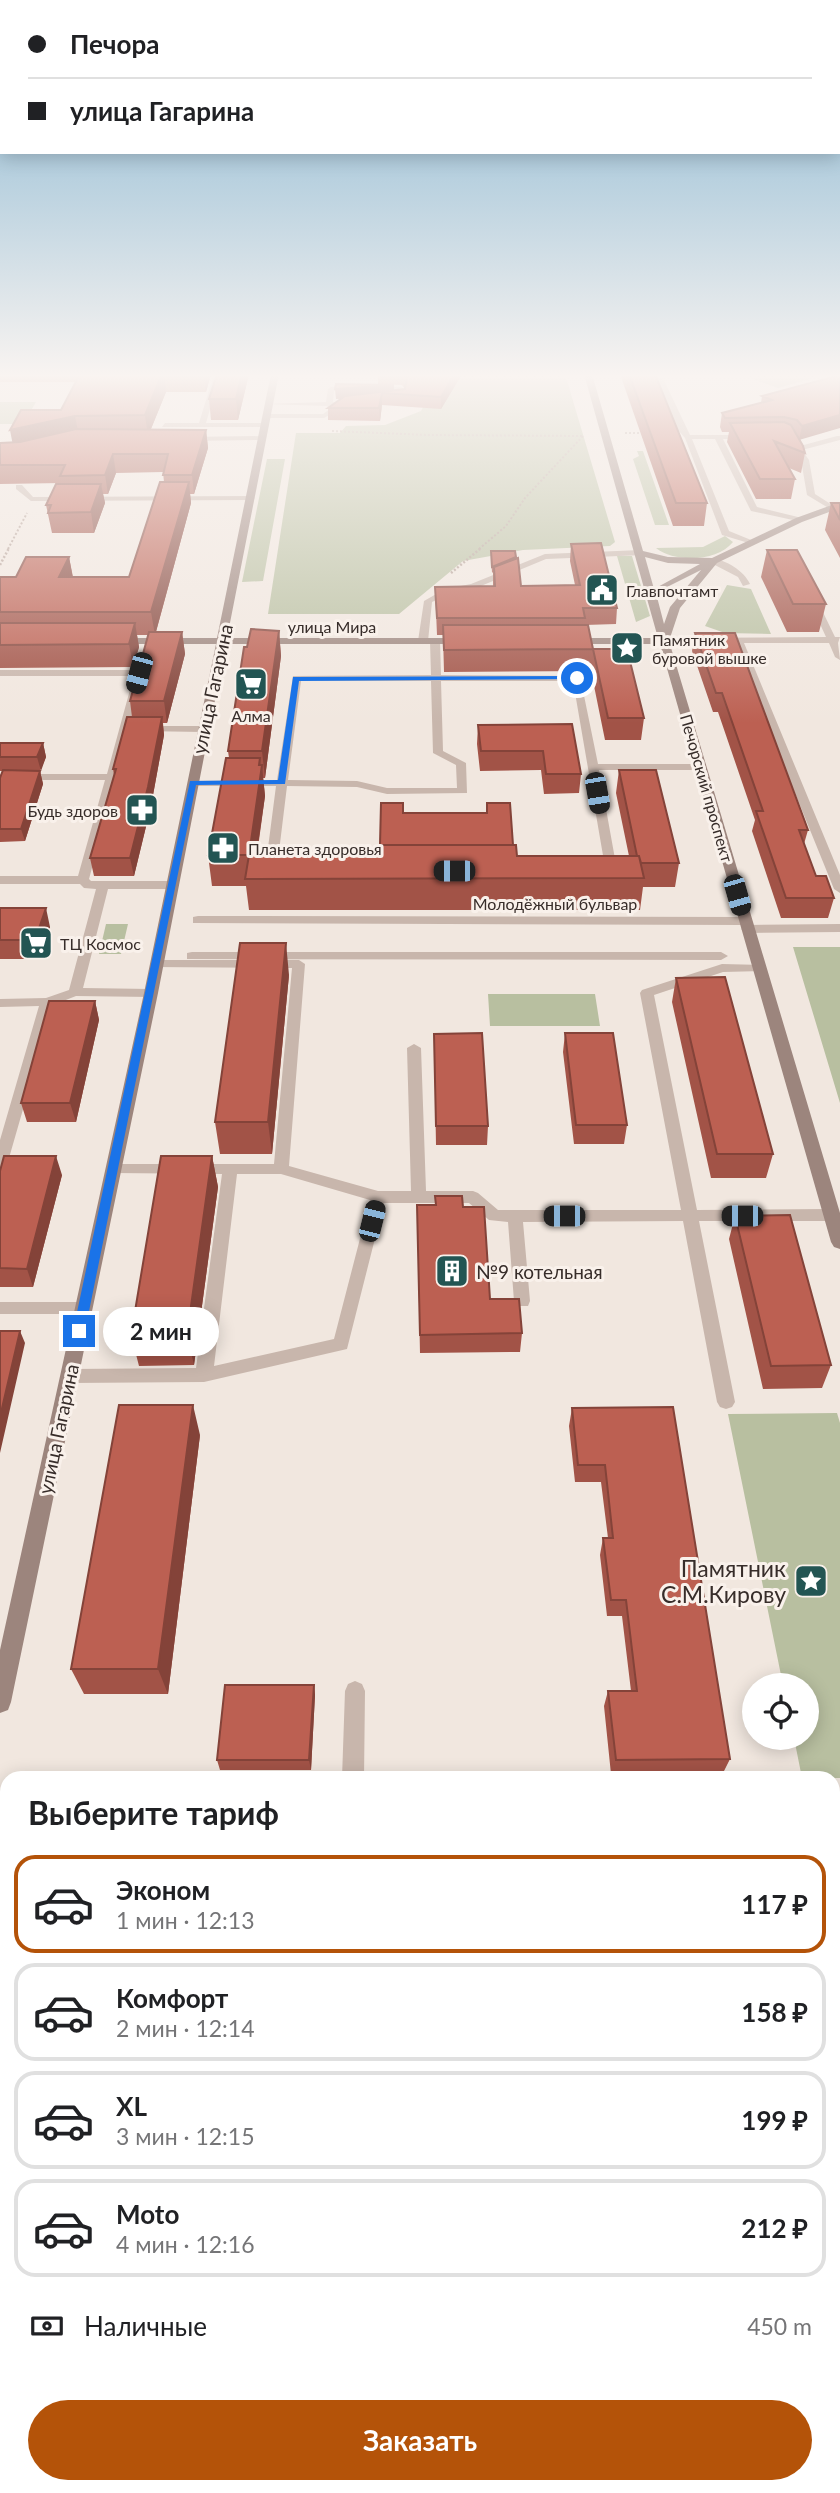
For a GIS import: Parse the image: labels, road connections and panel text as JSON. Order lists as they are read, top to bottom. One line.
{"streets":{"main road":["улица Мира","улица Гагарина","Печорский проспект"],"street":["Молодёжный бульвар"]},"crossings":[["улица Мира","улица Гагарина"],["Печорский проспект","Молодёжный бульвар"]],"places":{"public building":["Главпочтамт"],"place":["Памятник буровой вышке","Памятник С.М.Кирову"],"supermarket":["Алма","ТЦ Космос"],"pharmacy":["Будь здоров","Планета здоровья"],"building":["№9 котельная"]},"page":{"banner":["Печора","улица Гагарина"],"bubble":"2 мин","heading":"Выберите тариф","list":[{"name":"Эконом","note":"1 мин · 12:13","value":"117 ₽"},{"name":"Комфорт","note":"2 мин · 12:14","value":"158 ₽"},{"name":"XL","note":"3 мин · 12:15","value":"199 ₽"},{"name":"Moto","note":"4 мин · 12:16","value":"212 ₽"}],"pay":["Наличные","450 m"],"buttons":"Заказать"}}
